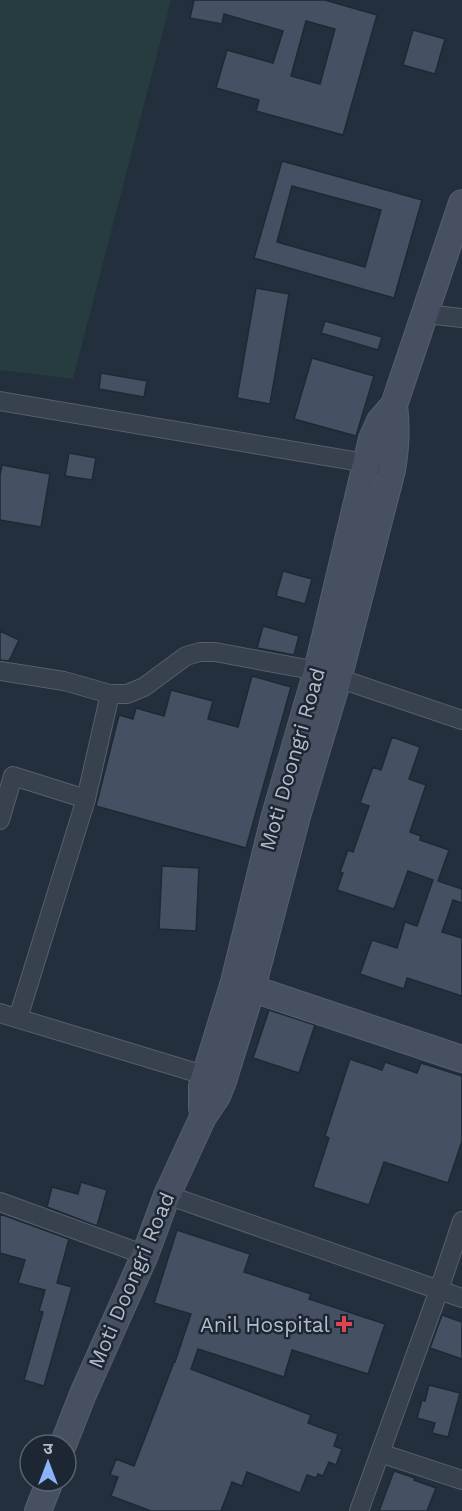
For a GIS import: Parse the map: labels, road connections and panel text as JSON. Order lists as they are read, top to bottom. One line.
{"streets":{"street":["Moti Doongri Road"]},"places":{"health":["Anil Hospital"]},"north":"top"}
